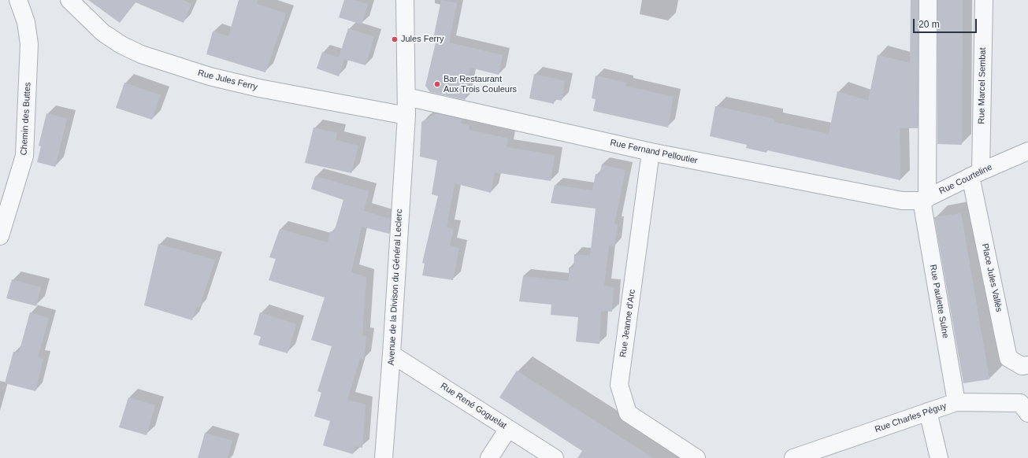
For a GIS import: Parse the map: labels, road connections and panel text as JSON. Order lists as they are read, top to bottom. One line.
{"streets":{"street":["Rue Jules Ferry","Rue Marcel Sembat","Chemin des Buttes","Rue Fernand Pelloutier","Rue Courteline","Place Jules Vallès","Avenue de la Divison du Général Leclerc","Rue Paulette Sulne","Rue Jeanne d'Arc","Rue René Goguelat","Rue Charles Péguy"]},"crossings":[["Rue Jules Ferry","Avenue de la Divison du Général Leclerc"],["Rue Marcel Sembat","Rue Courteline"],["Rue Marcel Sembat","Place Jules Vallès"],["Rue Fernand Pelloutier","Rue Courteline"],["Rue Fernand Pelloutier","Avenue de la Divison du Général Leclerc"],["Rue Fernand Pelloutier","Rue Jeanne d'Arc"],["Rue Courteline","Place Jules Vallès"],["Rue Courteline","Rue Paulette Sulne"],["Avenue de la Divison du Général Leclerc","Rue René Goguelat"],["Rue Paulette Sulne","Rue Charles Péguy"]],"places":["Jules Ferry","Bar Restaurant Aux Trois Couleurs"],"scale_bar":"20 m"}
